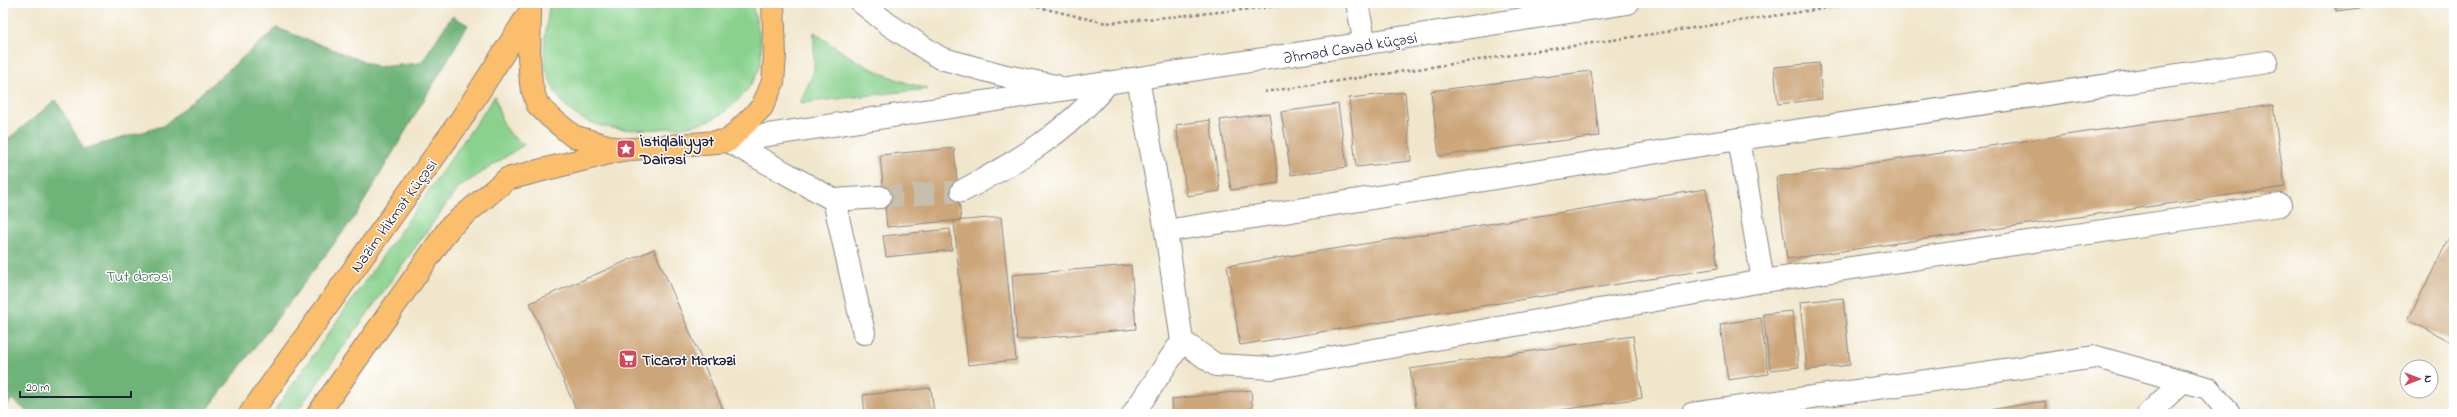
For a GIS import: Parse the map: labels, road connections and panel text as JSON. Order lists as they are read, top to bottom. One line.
{"streets":{"main road":["Nazim Hikmət Küçəsi"],"street":["Əhməd Cavad küçəsi"]},"parks":["Tut dərəsi"],"places":{"place":["İstiqlaliyyət Dairəsi"],"supermarket":["Ticarət Mərkəzi"]},"scale_bar":"20 m","north":"right"}
